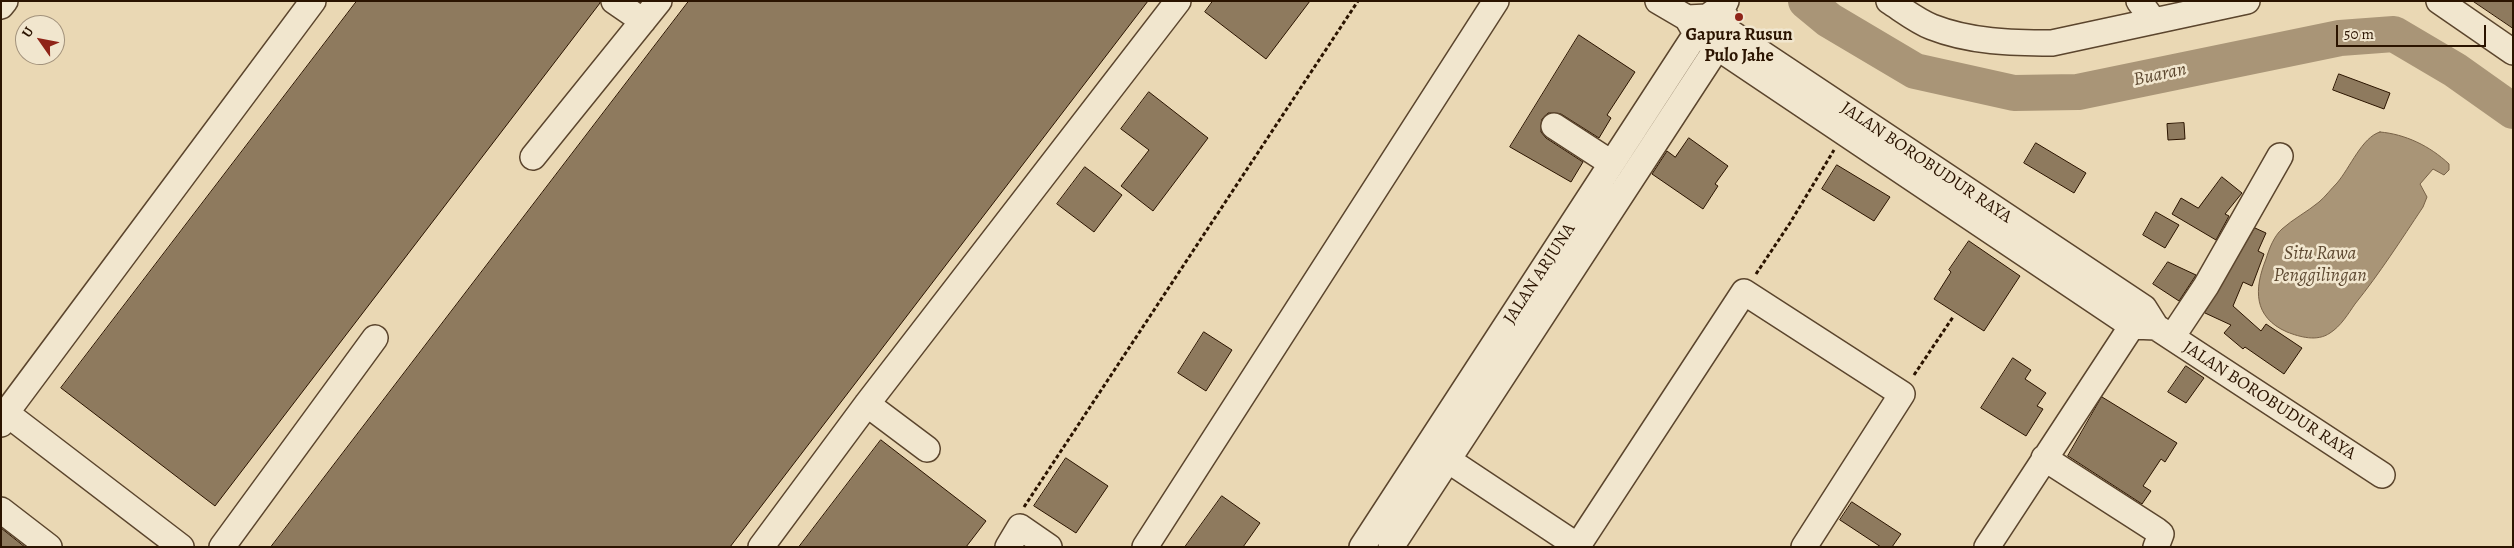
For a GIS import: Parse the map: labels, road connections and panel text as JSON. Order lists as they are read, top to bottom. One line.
{"streets":{"street":["JALAN BOROBUDUR RAYA","JALAN ARJUNA"]},"crossings":[["JALAN BOROBUDUR RAYA","JALAN ARJUNA"]],"water":["Buaran","Situ Rawa Penggilingan"],"places":["Gapura Rusun Pulo Jahe"],"scale_bar":"50 m","north":"top left"}
